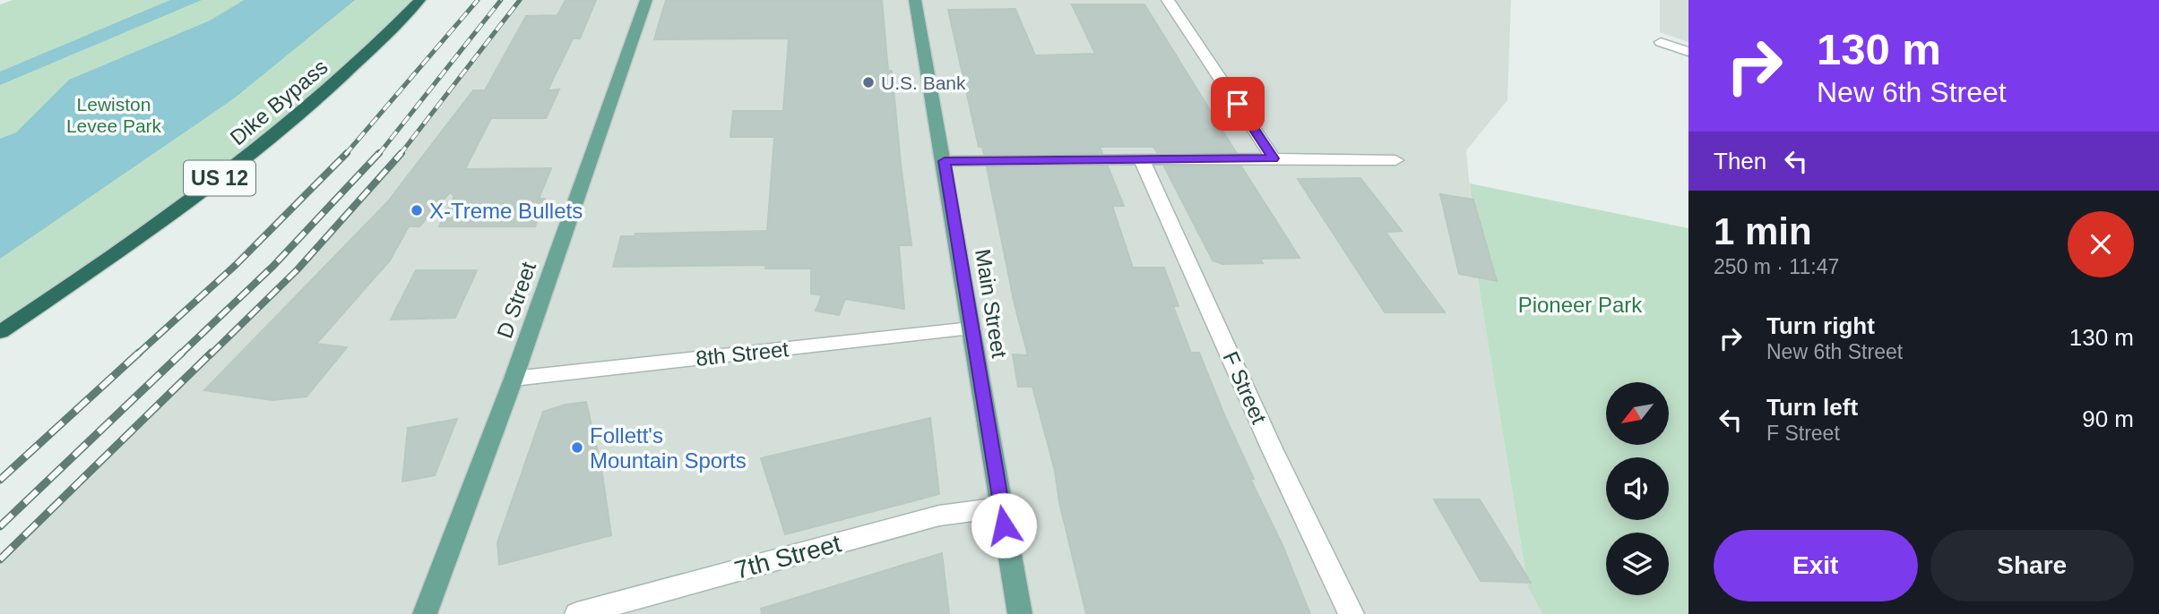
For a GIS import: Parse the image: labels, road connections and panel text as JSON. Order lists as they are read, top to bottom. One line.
{"streets":{"highway":["Dike Bypass","US 12"],"main road":["D Street","Main Street"],"street":["8th Street","F Street","7th Street"]},"crossings":[["D Street","8th Street"],["Main Street","8th Street"],["Main Street","7th Street"]],"parks":["Lewiston Levee Park","Pioneer Park"],"places":["U.S. Bank","X-Treme Bullets","Follett's Mountain Sports"],"north":"bottom left","page":{"turn":["130 m","New 6th Street"],"then":"Then","heading":["1 min","250 m · 11:47"],"list":[{"name":"Turn right","note":"New 6th Street","value":"130 m"},{"name":"Turn left","note":"F Street","value":"90 m"}],"buttons":["Exit","Share"]}}
